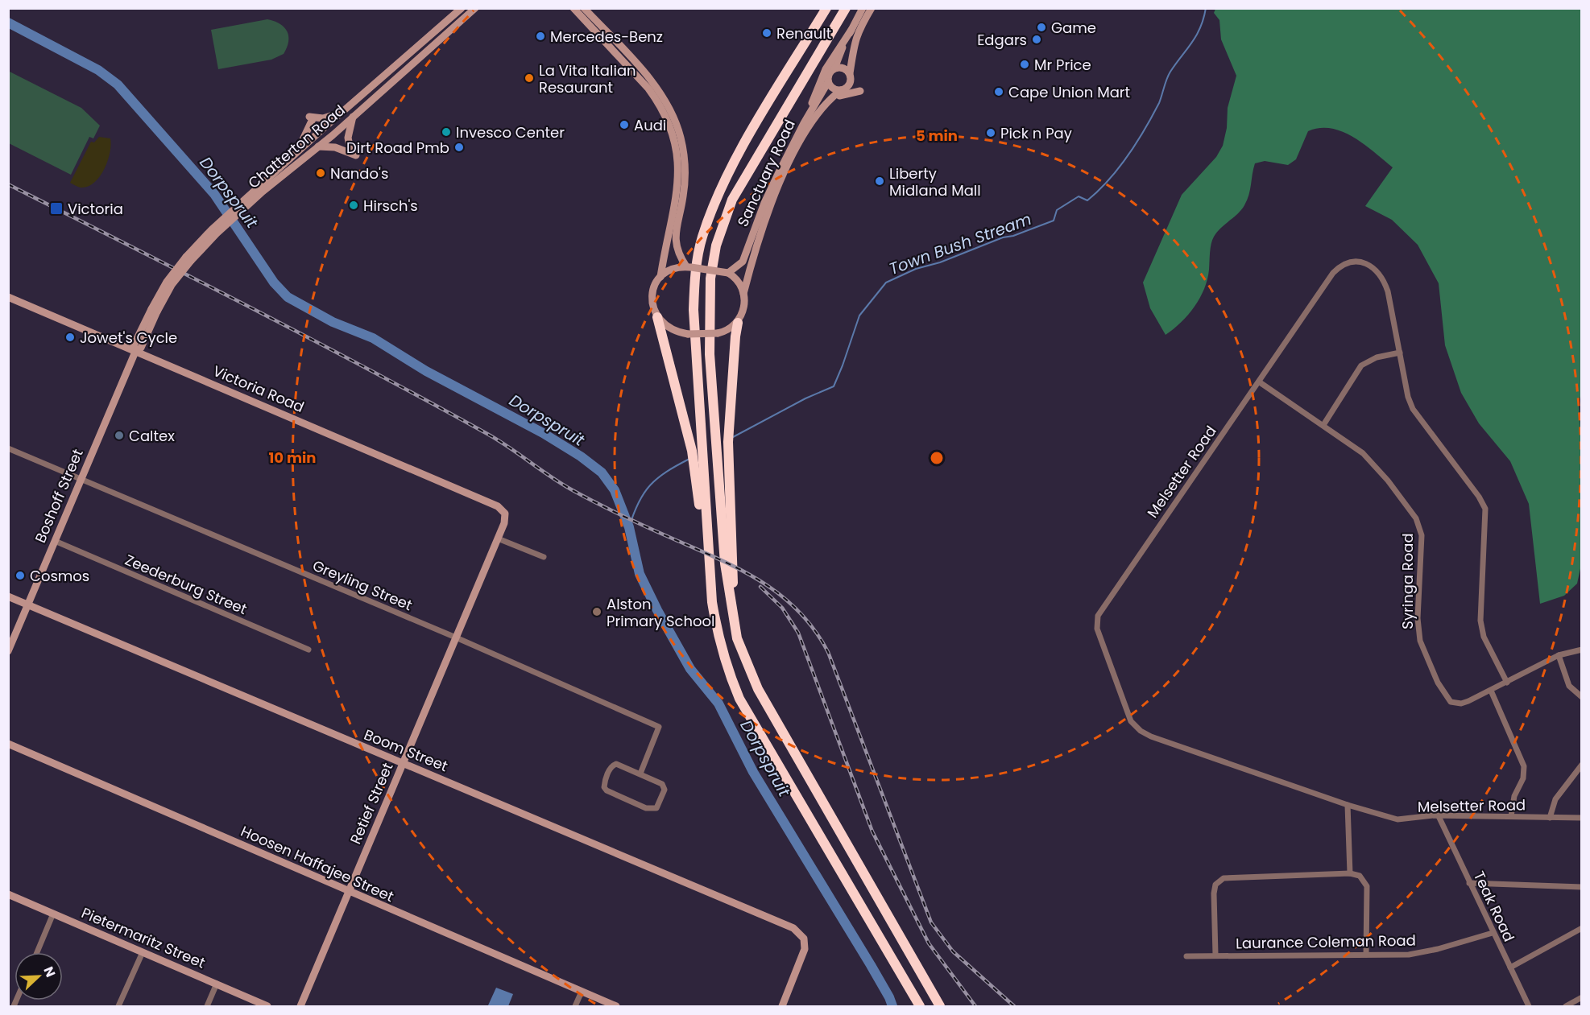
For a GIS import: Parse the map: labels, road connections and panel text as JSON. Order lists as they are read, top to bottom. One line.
{"streets":{"street":["Chatterton Road","Sanctuary Road","Victoria Road","Melsetter Road","Boshoff Street","Syringa Road","Zeederburg Street","Greyling Street","Boom Street","Retief Street","Hoosen Haffajee Street","Teak Road","Pietermaritz Street","Laurance Coleman Road"]},"crossings":[["Chatterton Road","Victoria Road"],["Chatterton Road","Boshoff Street"],["Victoria Road","Boshoff Street"],["Victoria Road","Retief Street"],["Melsetter Road","Syringa Road"],["Melsetter Road","Teak Road"],["Boshoff Street","Zeederburg Street"],["Boshoff Street","Greyling Street"],["Boshoff Street","Boom Street"],["Greyling Street","Retief Street"],["Boom Street","Retief Street"],["Retief Street","Hoosen Haffajee Street"],["Teak Road","Laurance Coleman Road"]],"water":["Dorpspruit","Town Bush Stream"],"places":{"other":["Game","Renault","Mercedes-Benz","Edgars","Mr Price","La Vita Italian Resaurant","Cape Union Mart","Audi","Invesco Center","Pick n Pay","Dirt Road Pmb","Nando's","Liberty Midland Mall","Hirsch's","Jowet's Cycle","Caltex","Cosmos","Alston Primary School"],"transit":["Victoria"]},"north":"top right","rings":["5 min","10 min"]}
